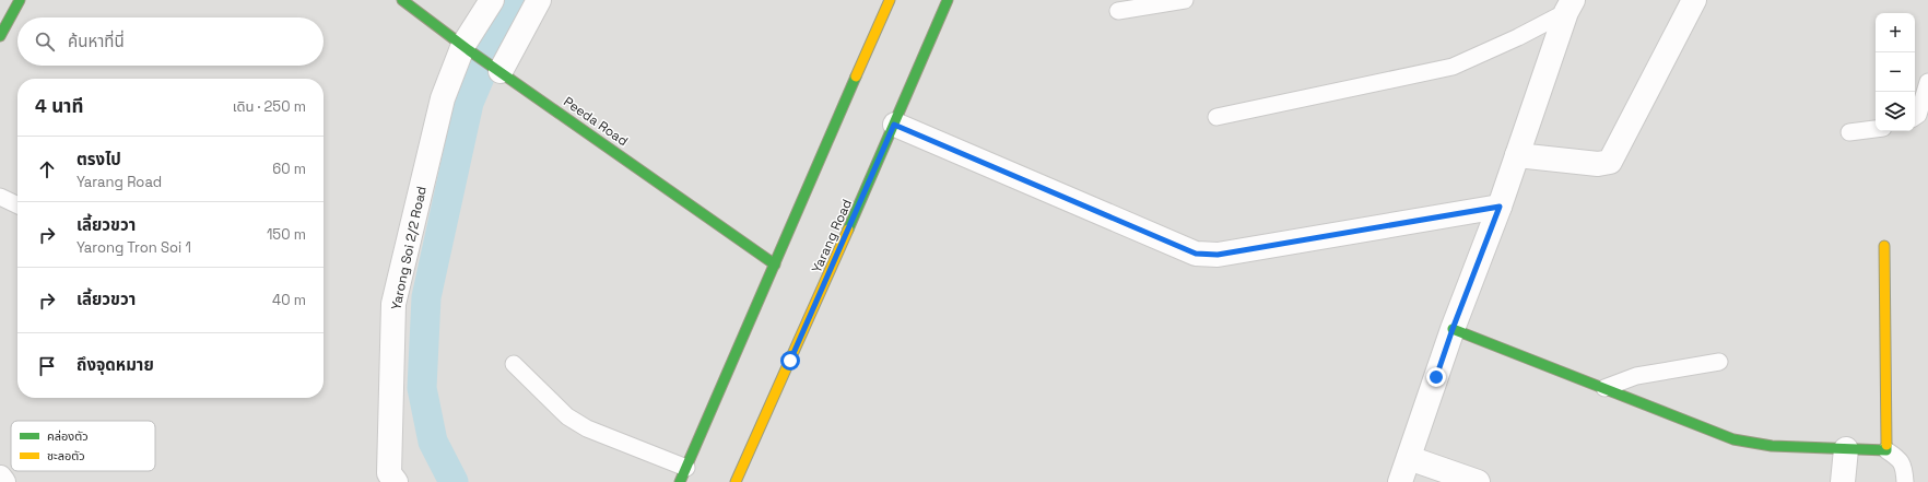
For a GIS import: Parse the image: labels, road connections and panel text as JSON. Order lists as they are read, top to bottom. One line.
{"streets":{"street":["Peeda Road","Yarang Road","Yarong Soi 2/2 Road"]},"crossings":[["Peeda Road","Yarong Soi 2/2 Road"]],"legend":["คล่องตัว","ชะลอตัว"],"page":{"map_buttons":["+","−"],"search":"ค้นหาที่นี่","heading":["4 นาที","เดิน · 250 m"],"list":[["ตรงไป","Yarang Road","60 m"],["เลี้ยวขวา","Yarong Tron Soi 1","150 m"],["เลี้ยวขวา","40 m"],"ถึงจุดหมาย"]}}
